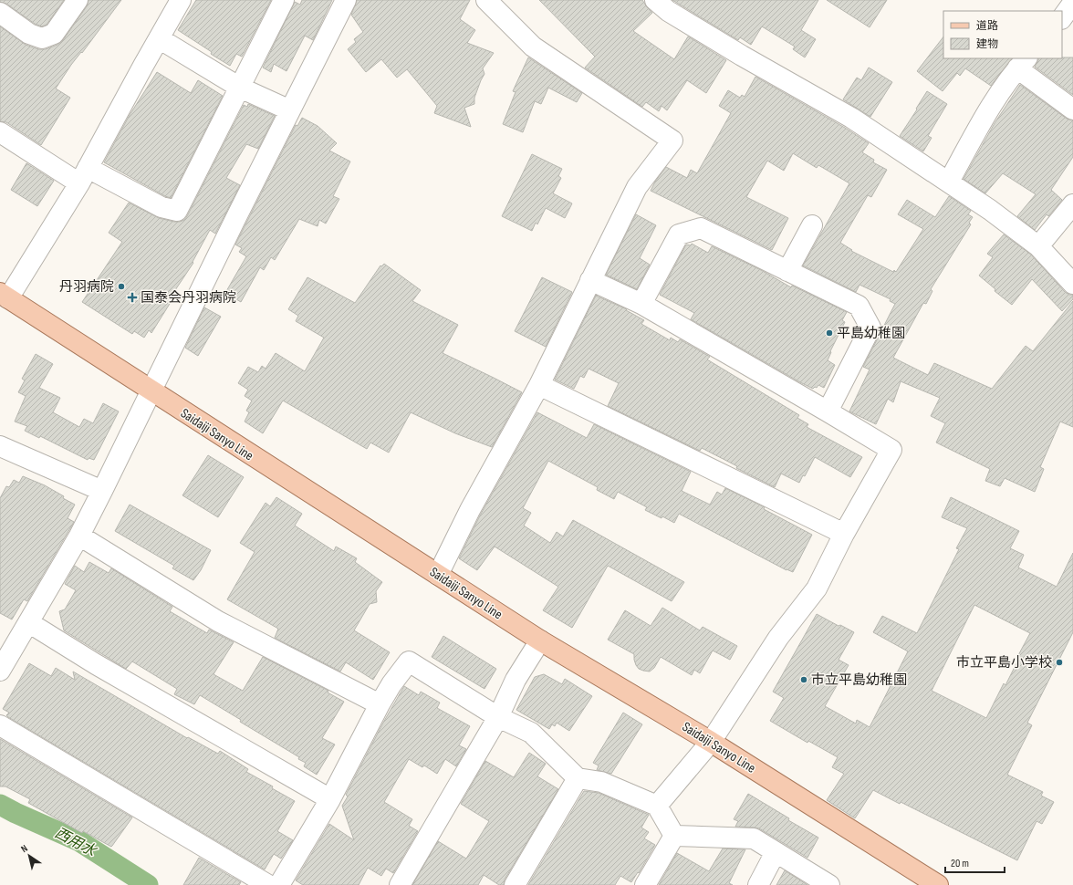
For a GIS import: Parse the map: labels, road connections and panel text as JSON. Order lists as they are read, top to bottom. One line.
{"streets":{"main road":["Saidaiji Sanyo Line"]},"water":["西用水"],"places":{"other":["丹羽病院","平島幼稚園","市立平島小学校","市立平島幼稚園"],"health":["国泰会丹羽病院"]},"legend":["道路","建物"],"scale_bar":"20 m","north":"top left"}
